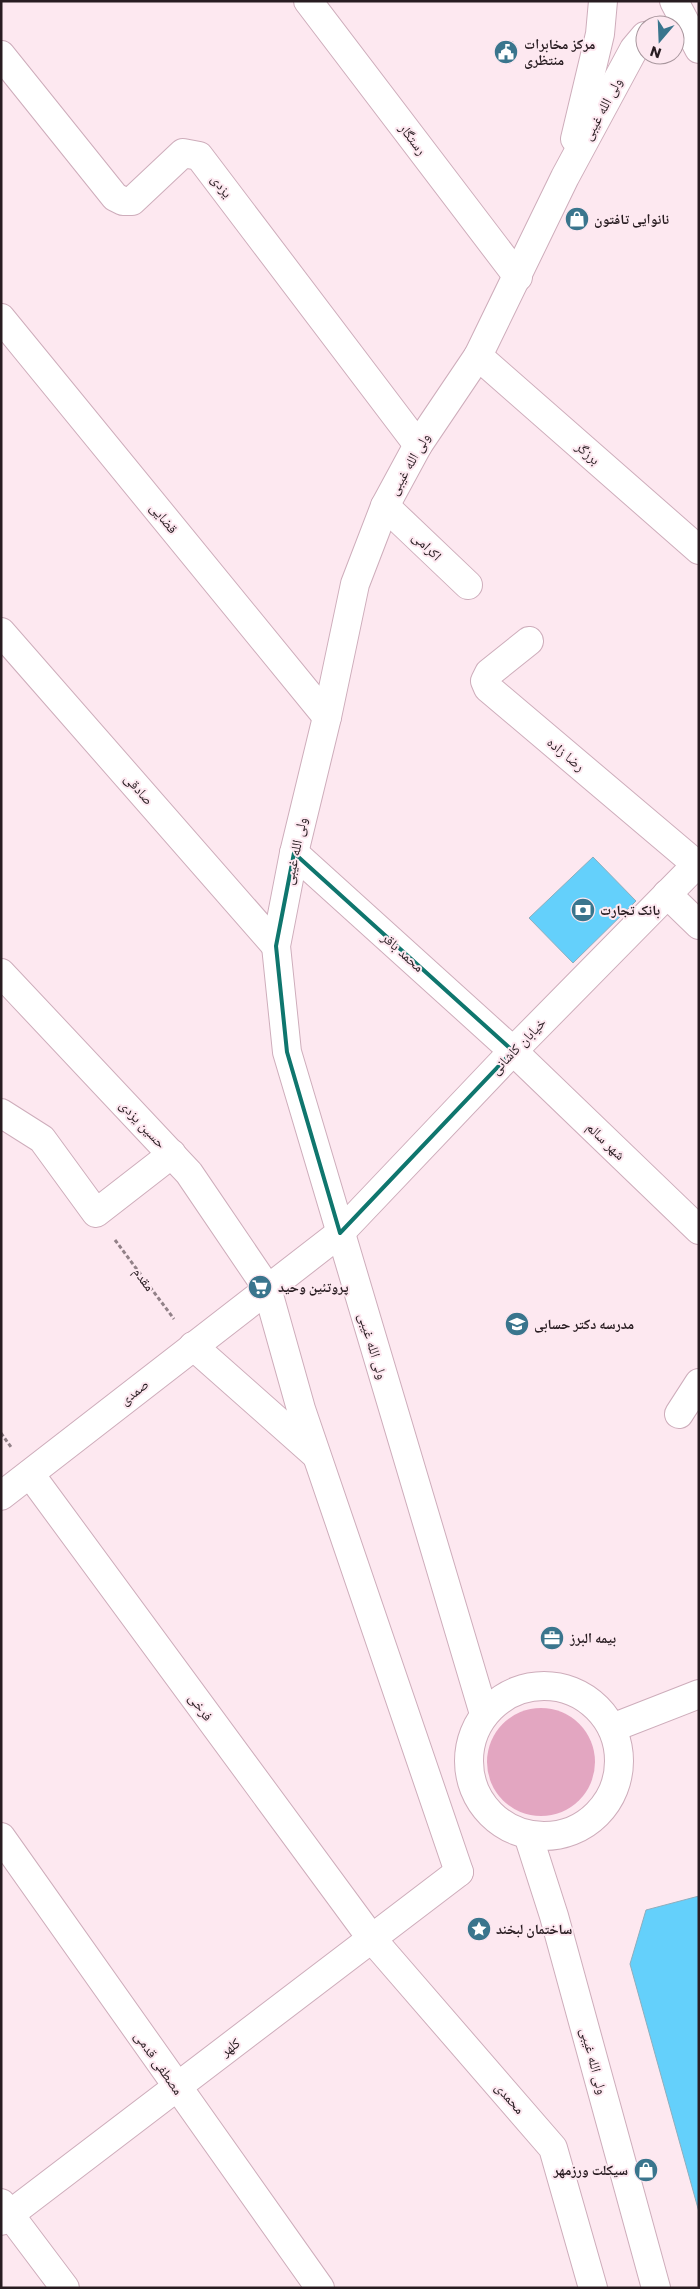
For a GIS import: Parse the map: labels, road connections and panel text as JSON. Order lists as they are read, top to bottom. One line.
{"streets":{"street":["ولی الله غیبی","رستگار","یزدی","برزگر","قضایی","اکرامی","رضا زاده","صادقی","محمد باقر","خیابان کاشانی","حسین یزدی","شهر سالم","صمدی","فرخی","کلهر","مصطفی قدمی","محمدی"],"path":["مقدم"]},"crossings":[["ولی الله غیبی","رستگار"],["ولی الله غیبی","یزدی"],["ولی الله غیبی","برزگر"],["ولی الله غیبی","قضایی"],["ولی الله غیبی","اکرامی"],["ولی الله غیبی","صادقی"],["ولی الله غیبی","محمد باقر"],["ولی الله غیبی","خیابان کاشانی"],["رضا زاده","خیابان کاشانی"],["محمد باقر","خیابان کاشانی"],["محمد باقر","شهر سالم"],["خیابان کاشانی","حسین یزدی"],["خیابان کاشانی","شهر سالم"],["خیابان کاشانی","صمدی"],["حسین یزدی","صمدی"],["حسین یزدی","کلهر"],["مقدم","صمدی"],["صمدی","فرخی"],["فرخی","کلهر"],["فرخی","محمدی"],["کلهر","مصطفی قدمی"],["کلهر","محمدی"]],"places":{"public building":["مرکز مخابرات منتظری"],"shop":["نانوایی تافتون","سیکلت ورزمهر"],"bank":["بانک تجارت"],"supermarket":["پروتئین وحید"],"school or university":["مدرسه دکتر حسابی"],"office":["بیمه البرز"],"place":["ساختمان لبخند"]},"north":"bottom"}
